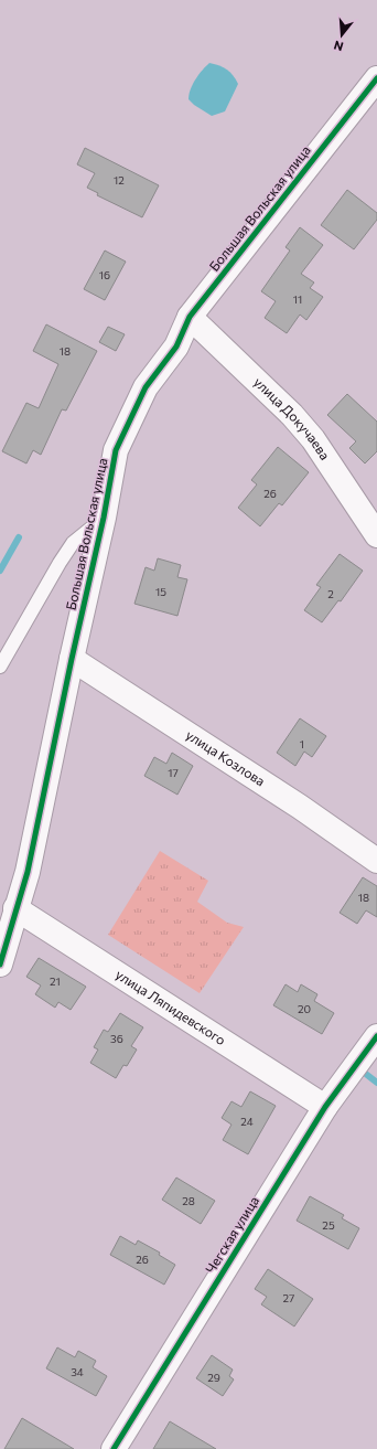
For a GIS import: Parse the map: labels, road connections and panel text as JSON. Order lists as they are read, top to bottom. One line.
{"streets":{"street":["Большая Вольская улица","улица Докучаева","улица Козлова","улица Ляпидевского","Чегская улица"]},"crossings":[["Большая Вольская улица","улица Докучаева"],["Большая Вольская улица","улица Козлова"],["Большая Вольская улица","улица Ляпидевского"],["улица Ляпидевского","Чегская улица"]],"house_numbers":["12","16","11","18","26","15","2","1","17","18","21","20","36","24","28","25","26","27","34","29"],"north":"bottom"}
